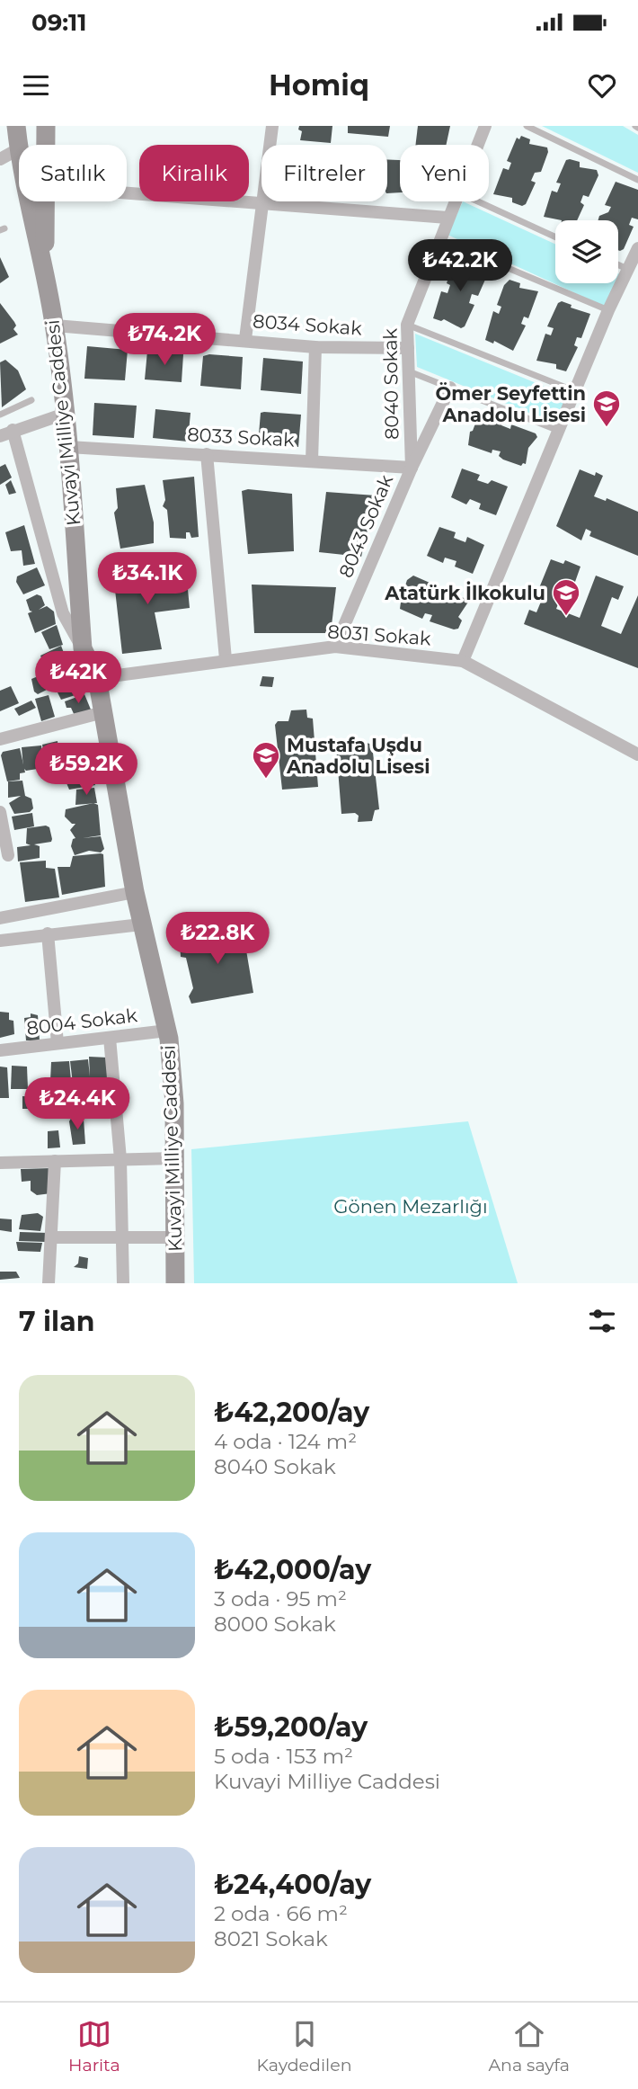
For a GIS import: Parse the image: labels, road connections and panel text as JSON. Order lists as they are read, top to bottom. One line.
{"streets":{"main road":["Kuvayi Milliye Caddesi"],"street":["8034 Sokak","8040 Sokak","8033 Sokak","8043 Sokak","8031 Sokak","8004 Sokak"]},"crossings":[["8034 Sokak","8040 Sokak"],["8034 Sokak","Kuvayi Milliye Caddesi"],["8040 Sokak","8033 Sokak"],["8040 Sokak","8043 Sokak"],["Kuvayi Milliye Caddesi","8033 Sokak"],["Kuvayi Milliye Caddesi","8031 Sokak"],["Kuvayi Milliye Caddesi","8004 Sokak"],["8033 Sokak","8043 Sokak"],["8043 Sokak","8031 Sokak"]],"parks":["Gönen Mezarlığı"],"places":{"school or university":["Ömer Seyfettin Anadolu Lisesi","Atatürk İlkokulu","Mustafa Uşdu Anadolu Lisesi"]},"page":{"status":"09:11","header":"Homiq","chip":["Satılık","Kiralık","Filtreler","Yeni"],"price":["₺42.2K","₺74.2K","₺34.1K","₺42K","₺59.2K","₺22.8K","₺24.4K"],"heading":"7 ilan","list":[{"name":"₺42,200/ay","note":"4 oda · 124 m² · 8040 Sokak"},{"name":"₺42,000/ay","note":"3 oda · 95 m² · 8000 Sokak"},{"name":"₺59,200/ay","note":"5 oda · 153 m² · Kuvayi Milliye Caddesi"},{"name":"₺24,400/ay","note":"2 oda · 66 m² · 8021 Sokak"}],"tabs":["Harita","Kaydedilen","Ana sayfa"]}}
